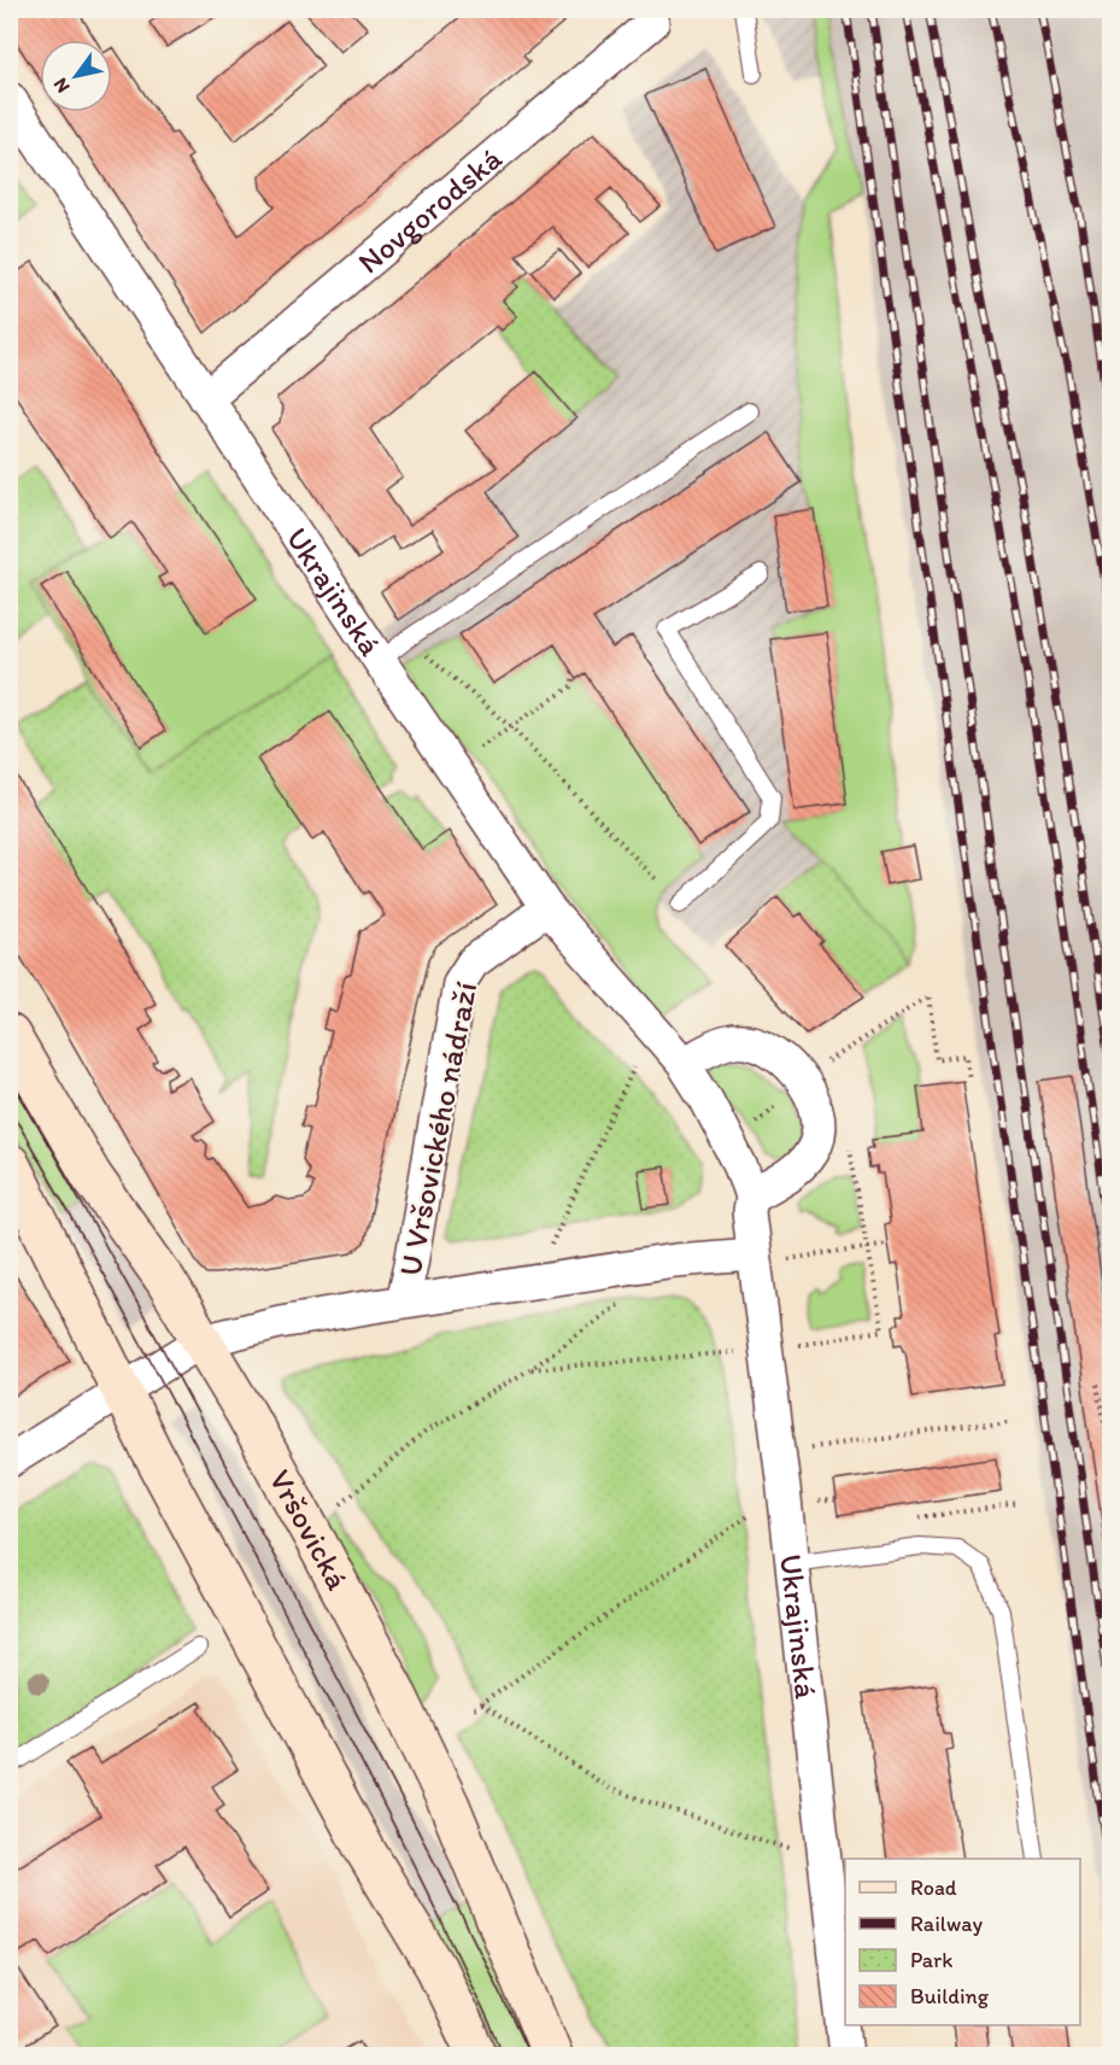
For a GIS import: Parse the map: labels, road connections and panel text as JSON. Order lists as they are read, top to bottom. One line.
{"streets":{"main road":["Vršovická"],"street":["Novgorodská","Ukrajinská","U Vršovického nádraží"]},"crossings":[["Novgorodská","Ukrajinská"],["Ukrajinská","U Vršovického nádraží"],["U Vršovického nádraží","Vršovická"]],"legend":["Road","Railway","Park","Building"],"north":"bottom left"}
